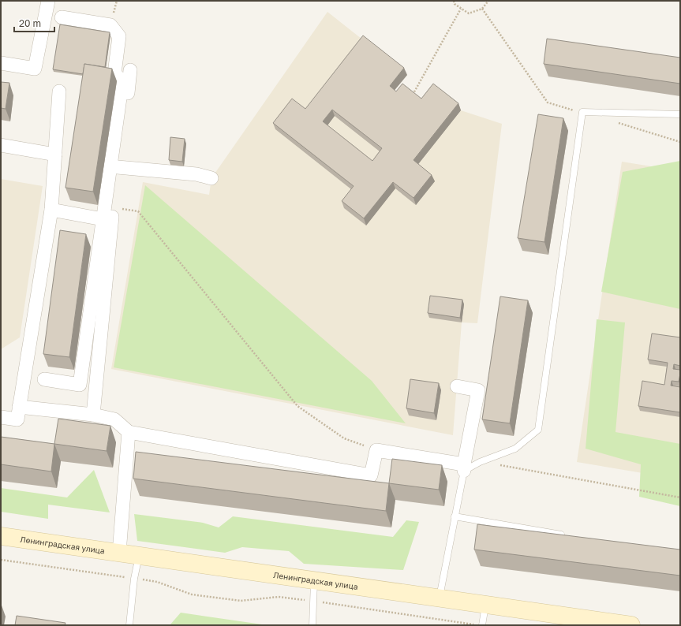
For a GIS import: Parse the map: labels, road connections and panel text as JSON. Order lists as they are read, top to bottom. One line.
{"streets":{"main road":["Ленинградская улица"]},"scale_bar":"20 m"}
